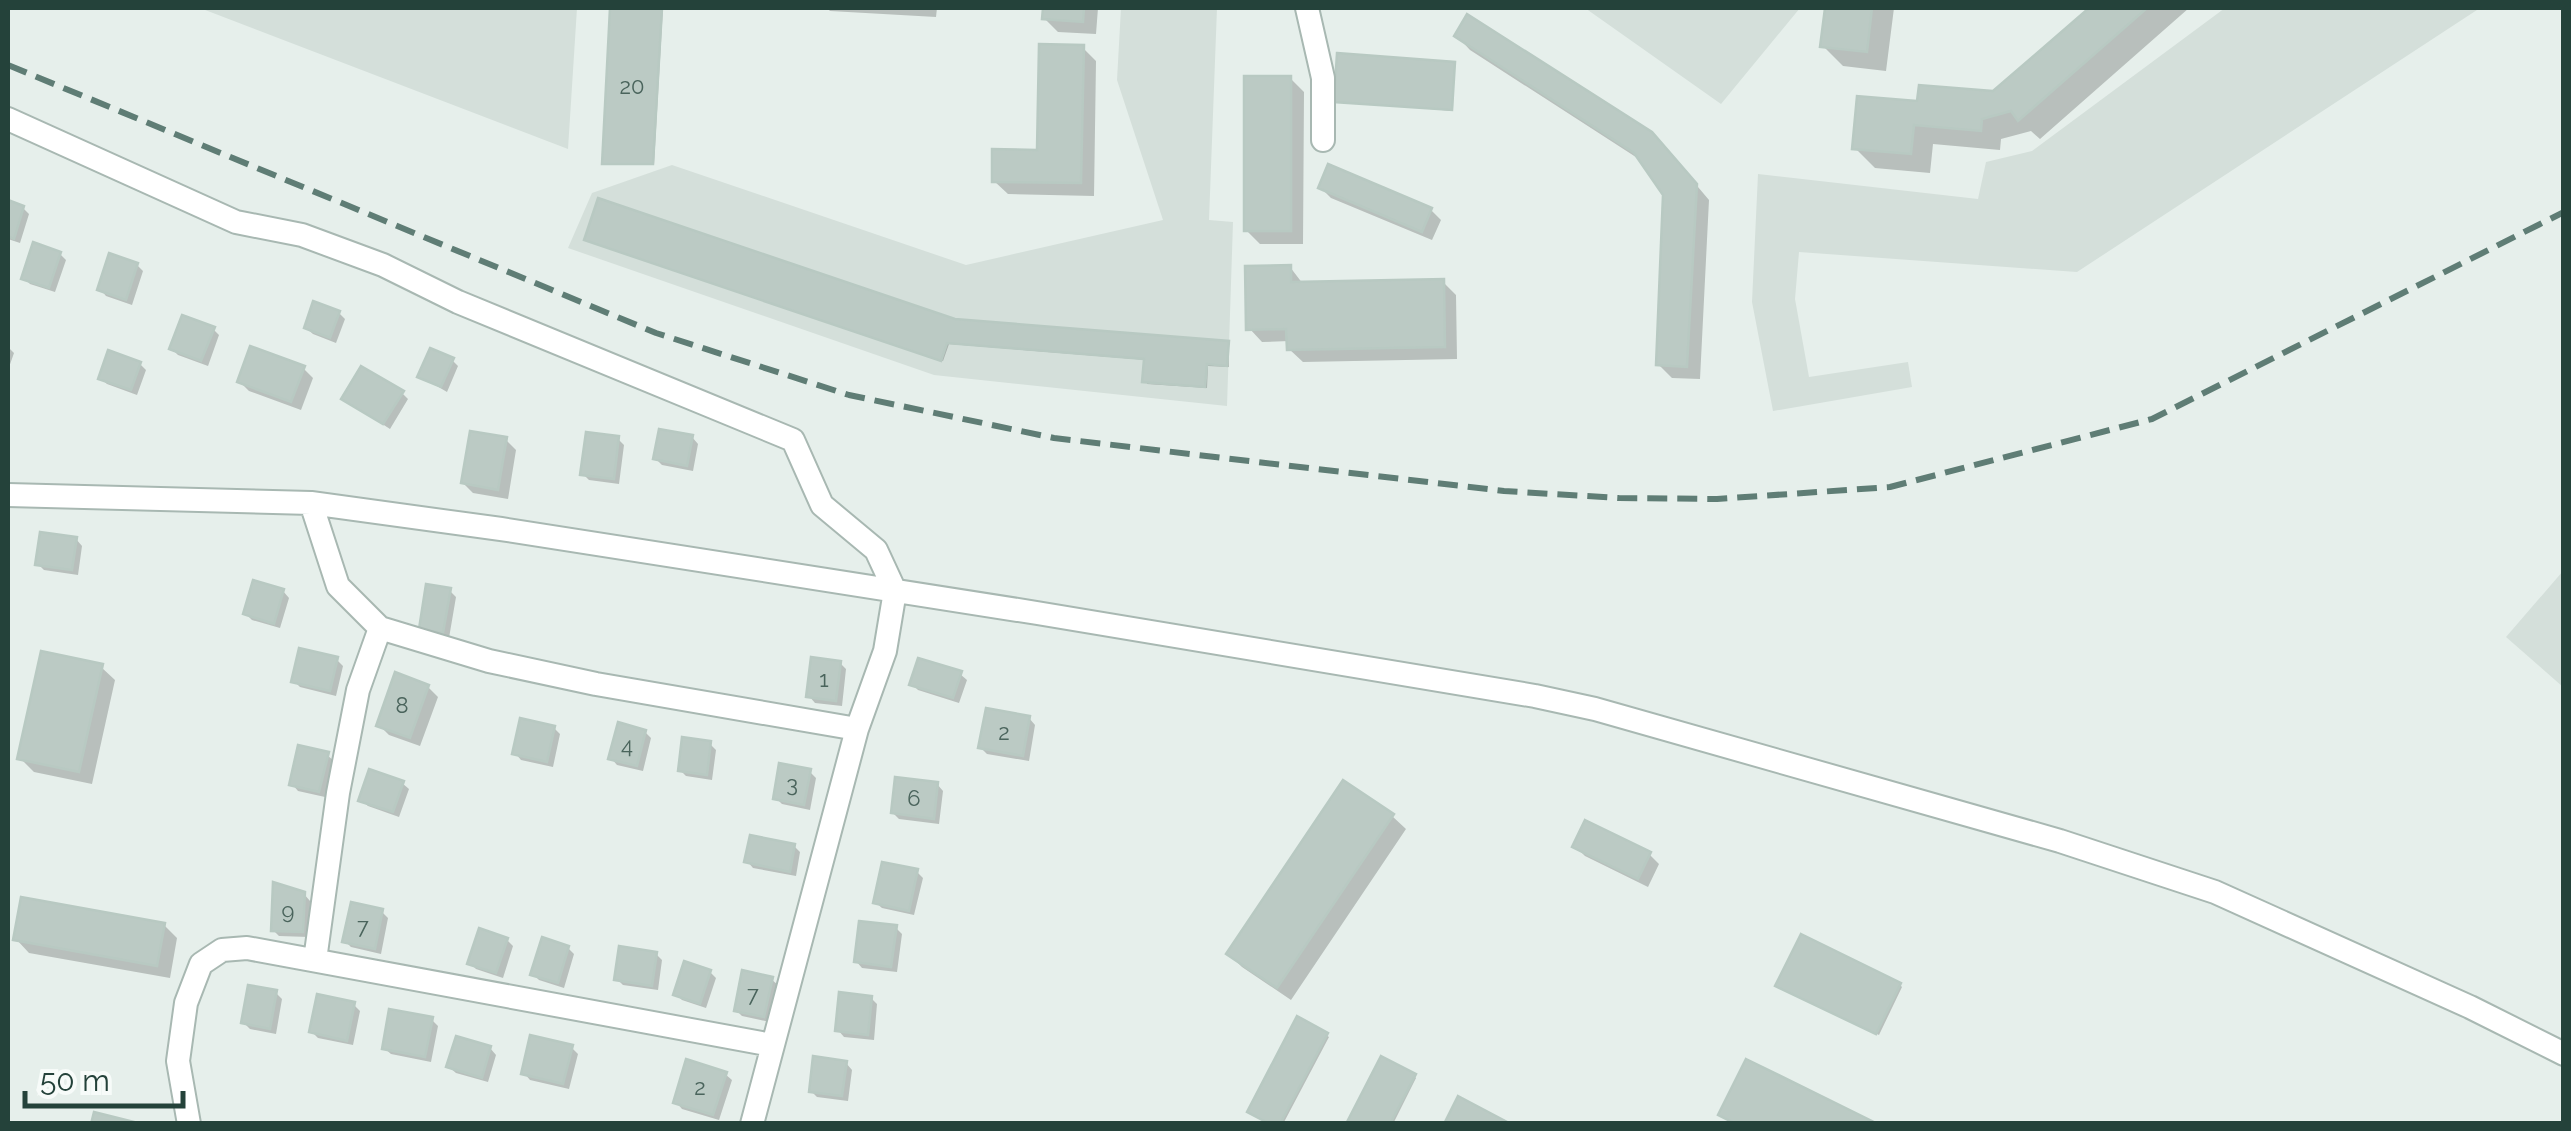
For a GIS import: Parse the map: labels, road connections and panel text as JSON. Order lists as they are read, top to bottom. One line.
{"house_numbers":["20","1","8","2","4","3","6","9","7","7","2"],"scale_bar":"50 m"}
